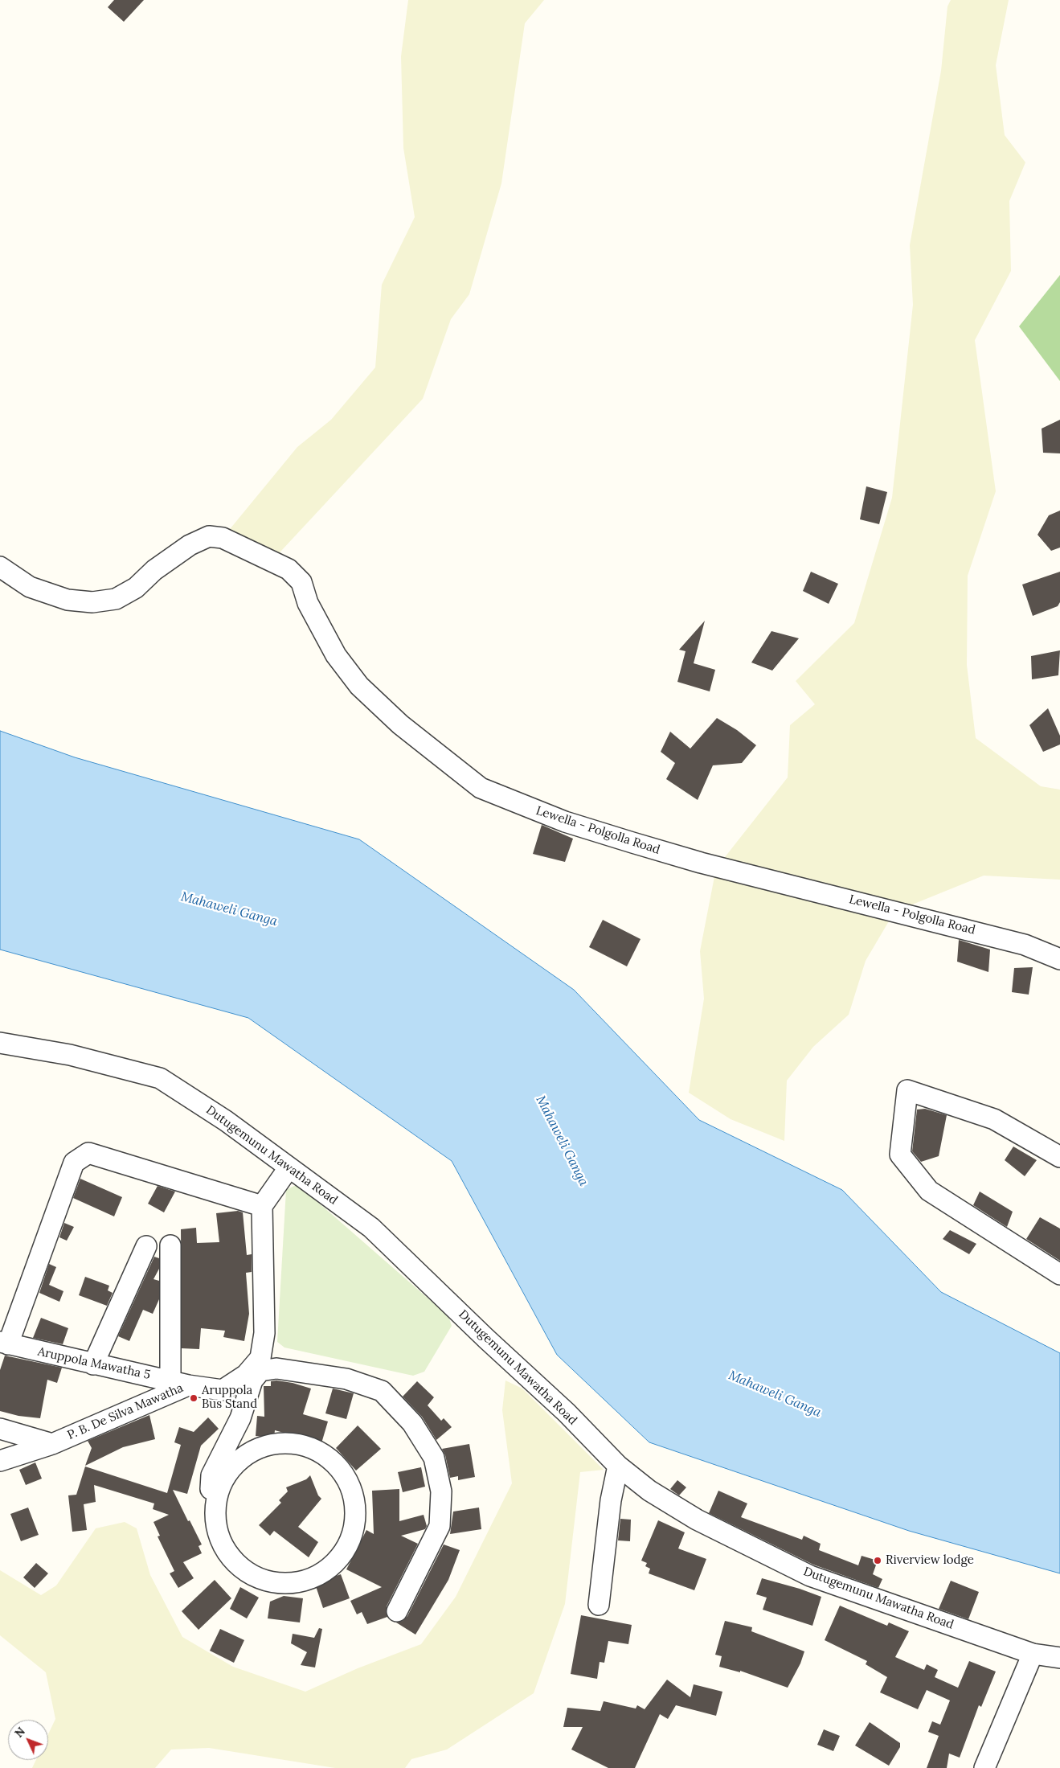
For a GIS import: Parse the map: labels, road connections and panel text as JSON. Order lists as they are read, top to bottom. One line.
{"streets":{"street":["Lewella - Polgolla Road","Dutugemunu Mawatha Road","Aruppola Mawatha 5","P. B. De Silva Mawatha"]},"crossings":[["Aruppola Mawatha 5","P. B. De Silva Mawatha"]],"water":["Mahaweli Ganga"],"places":["Aruppola Bus Stand","Riverview lodge"],"north":"top left"}
